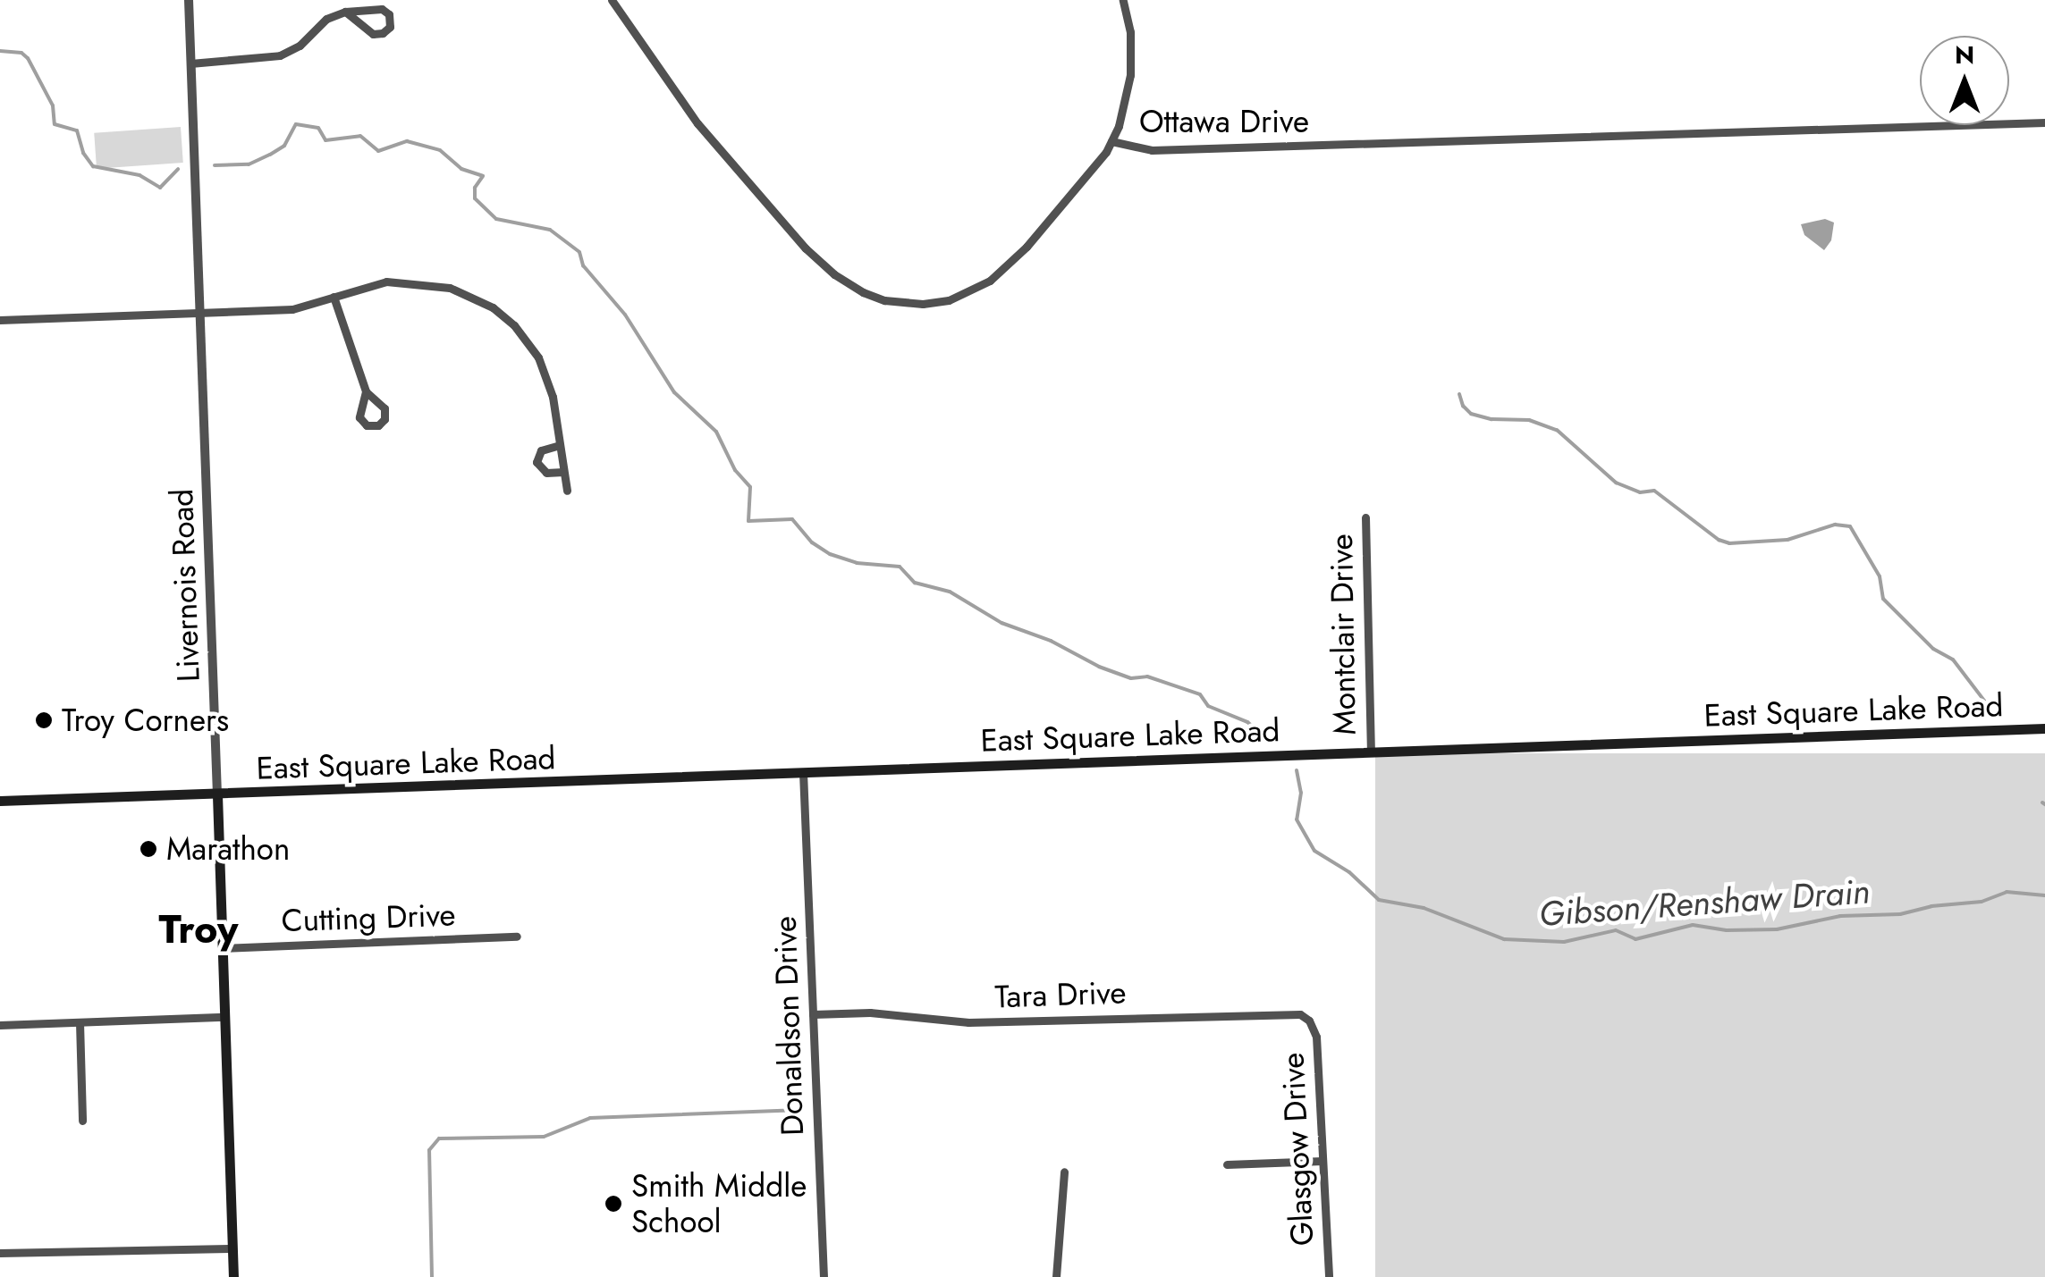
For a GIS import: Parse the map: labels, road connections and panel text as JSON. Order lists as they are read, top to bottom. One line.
{"streets":{"main road":["Livernois Road","East Square Lake Road"],"street":["Ottawa Drive","Montclair Drive","Cutting Drive","Tara Drive","Donaldson Drive","Glasgow Drive"]},"crossings":[["Livernois Road","East Square Lake Road"],["Livernois Road","Cutting Drive"],["Montclair Drive","East Square Lake Road"],["East Square Lake Road","Donaldson Drive"],["Tara Drive","Donaldson Drive"],["Tara Drive","Glasgow Drive"]],"districts":["Troy"],"water":["Gibson/Renshaw Drain"],"places":["Troy Corners","Marathon","Smith Middle School"],"north":"top"}
